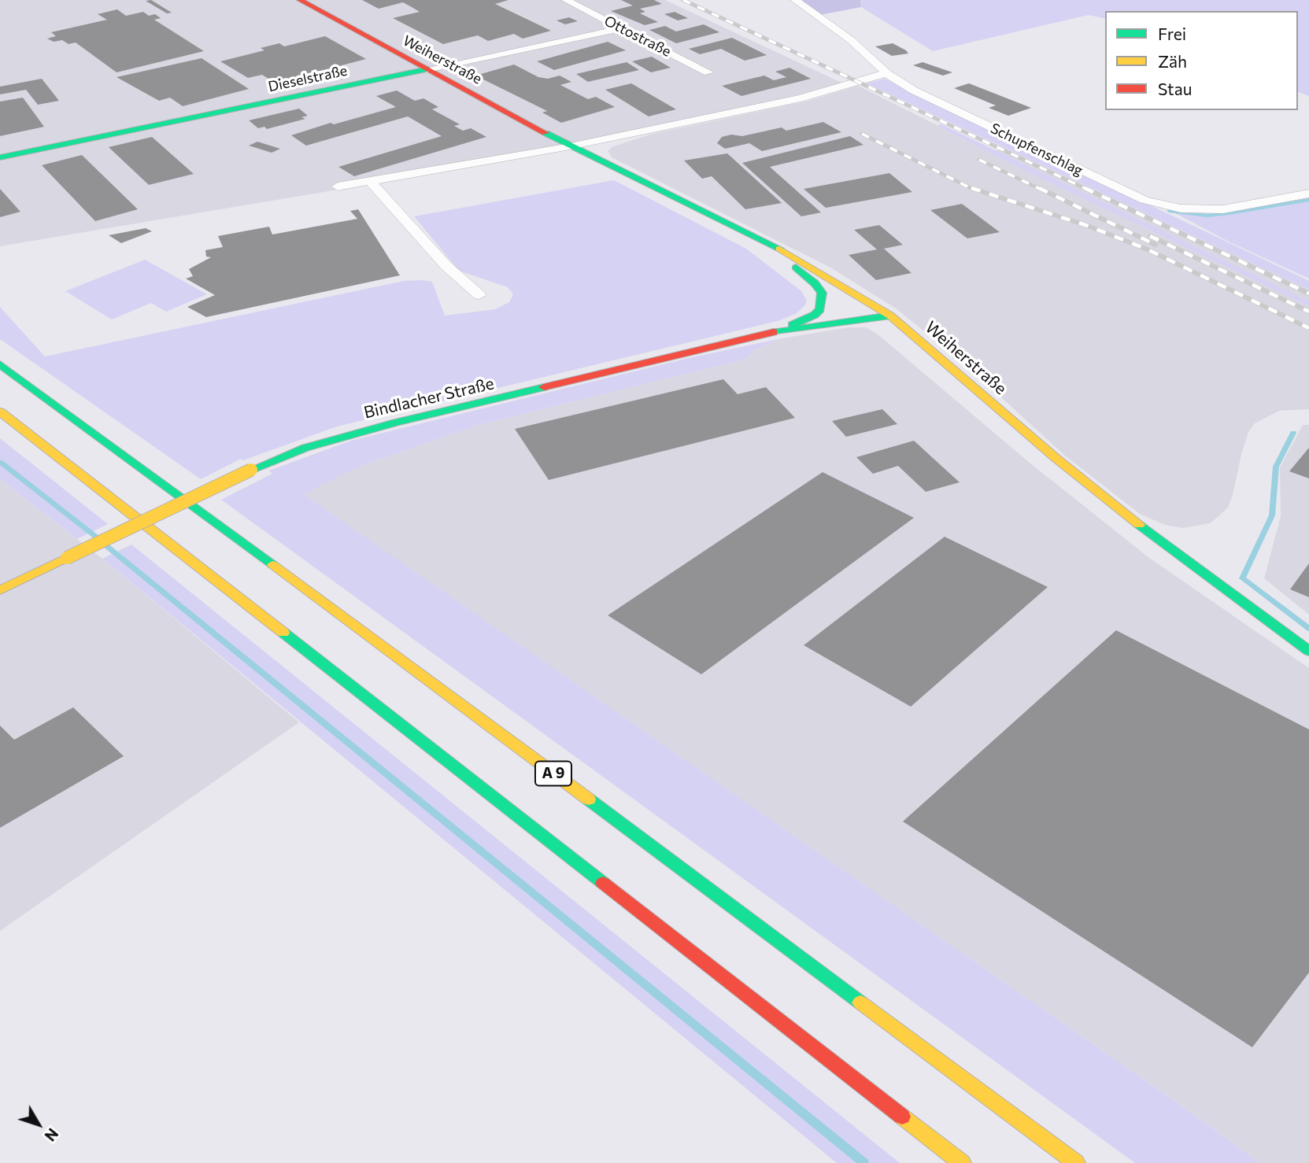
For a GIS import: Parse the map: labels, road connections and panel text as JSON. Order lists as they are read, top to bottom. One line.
{"streets":{"main road":["Weiherstraße","Dieselstraße","Bindlacher Straße","A 9"],"street":["Ottostraße","Schupfenschlag"]},"crossings":[["Ottostraße","Dieselstraße"],["Weiherstraße","Dieselstraße"],["Weiherstraße","Bindlacher Straße"]],"legend":["Frei","Zäh","Stau"],"north":"bottom right"}
